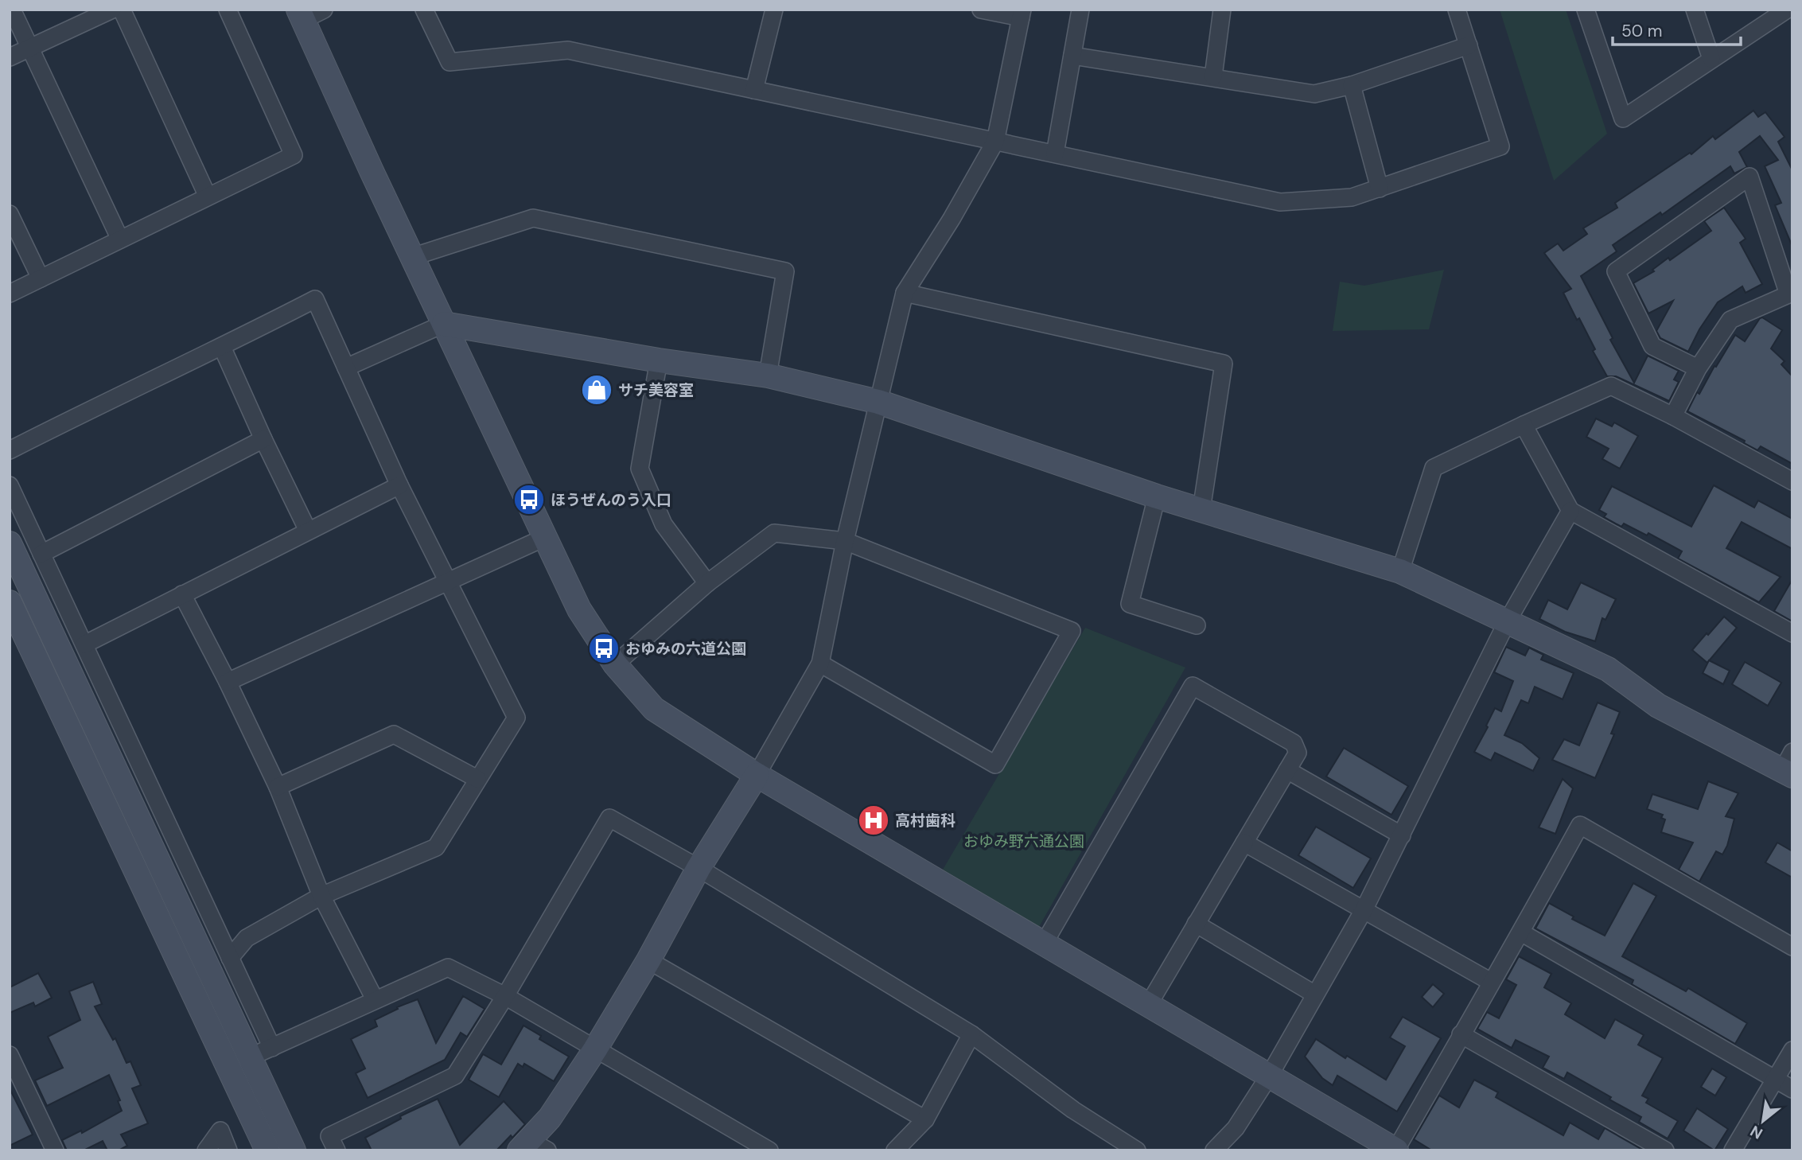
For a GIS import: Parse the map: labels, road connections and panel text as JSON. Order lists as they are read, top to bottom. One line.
{"parks":["おゆみ野六通公園"],"places":{"shop":["サチ美容室"],"bus stop":["ほうぜんのう入口","おゆみの六道公園"],"hospital":["高村歯科"]},"scale_bar":"50 m","north":"bottom left"}
